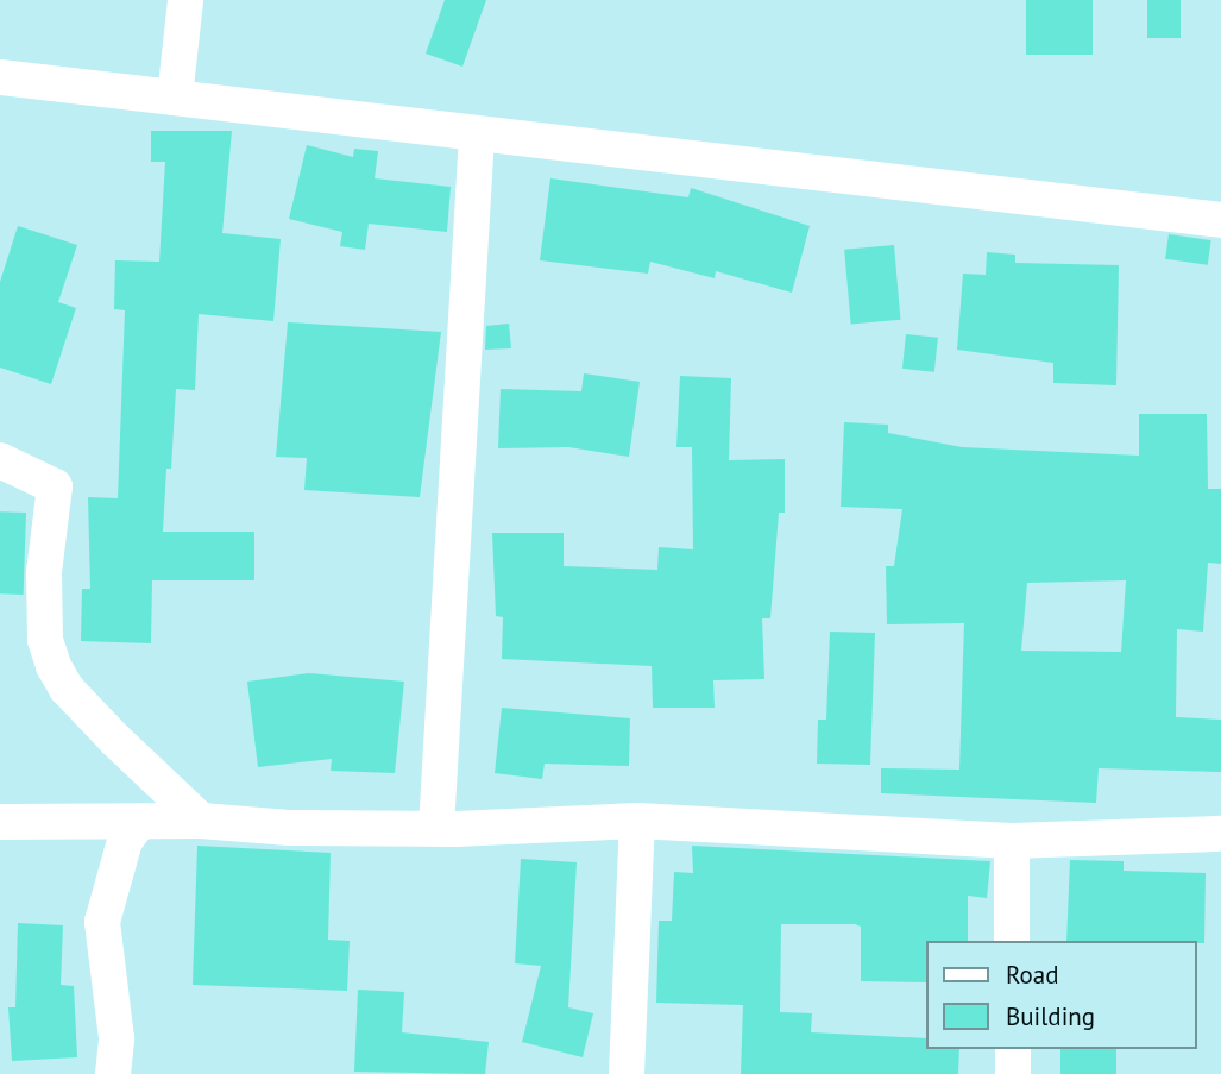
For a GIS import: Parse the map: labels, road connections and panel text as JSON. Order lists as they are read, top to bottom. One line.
{"legend":["Road","Building"]}
